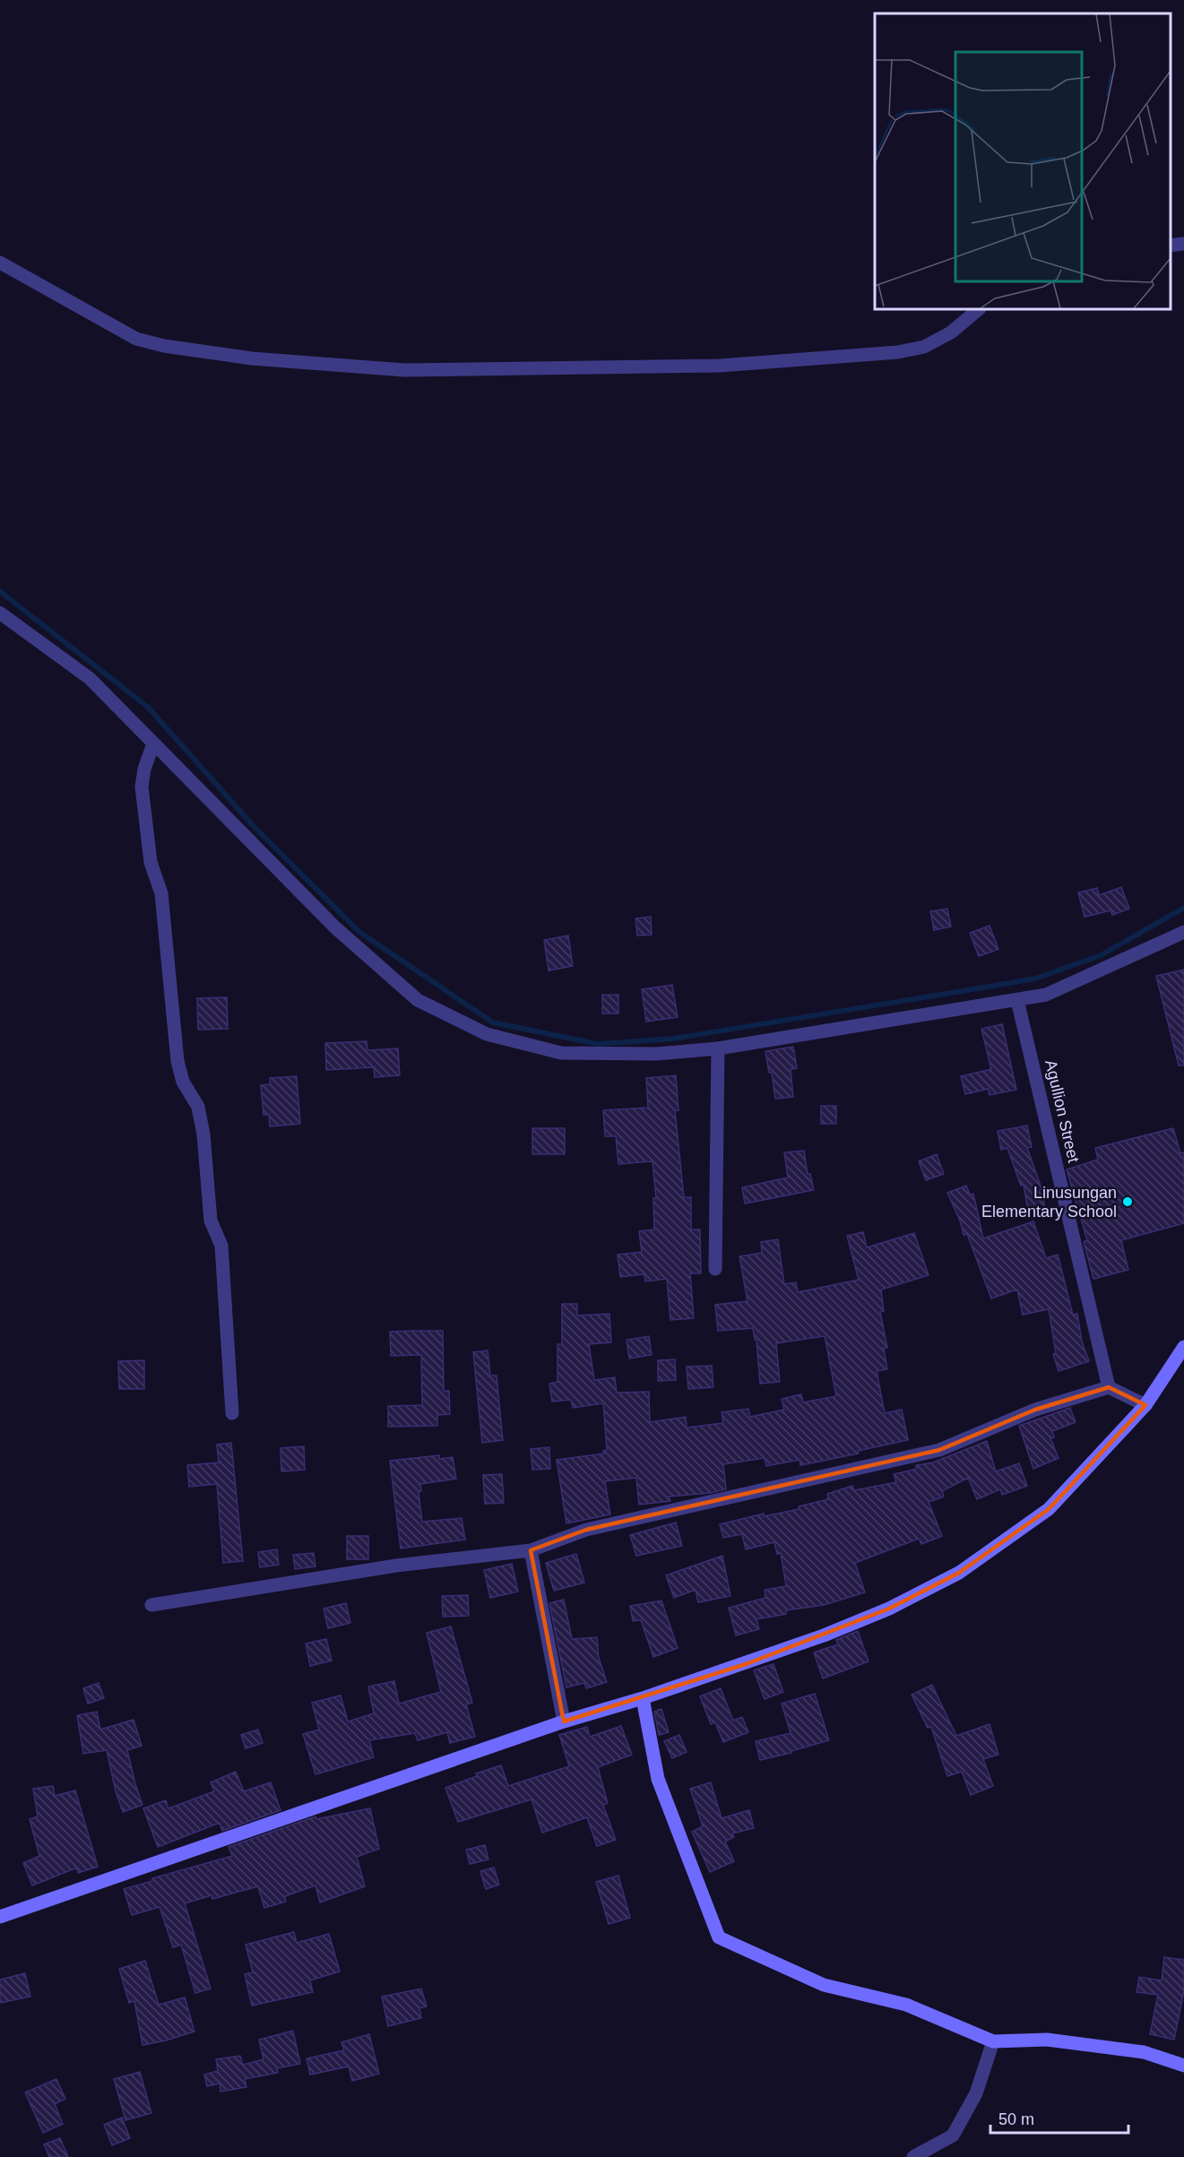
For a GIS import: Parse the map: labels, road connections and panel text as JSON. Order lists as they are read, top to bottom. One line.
{"streets":{"street":["Agullion Street"]},"places":["Linusungan Elementary School"],"scale_bar":"50 m"}
